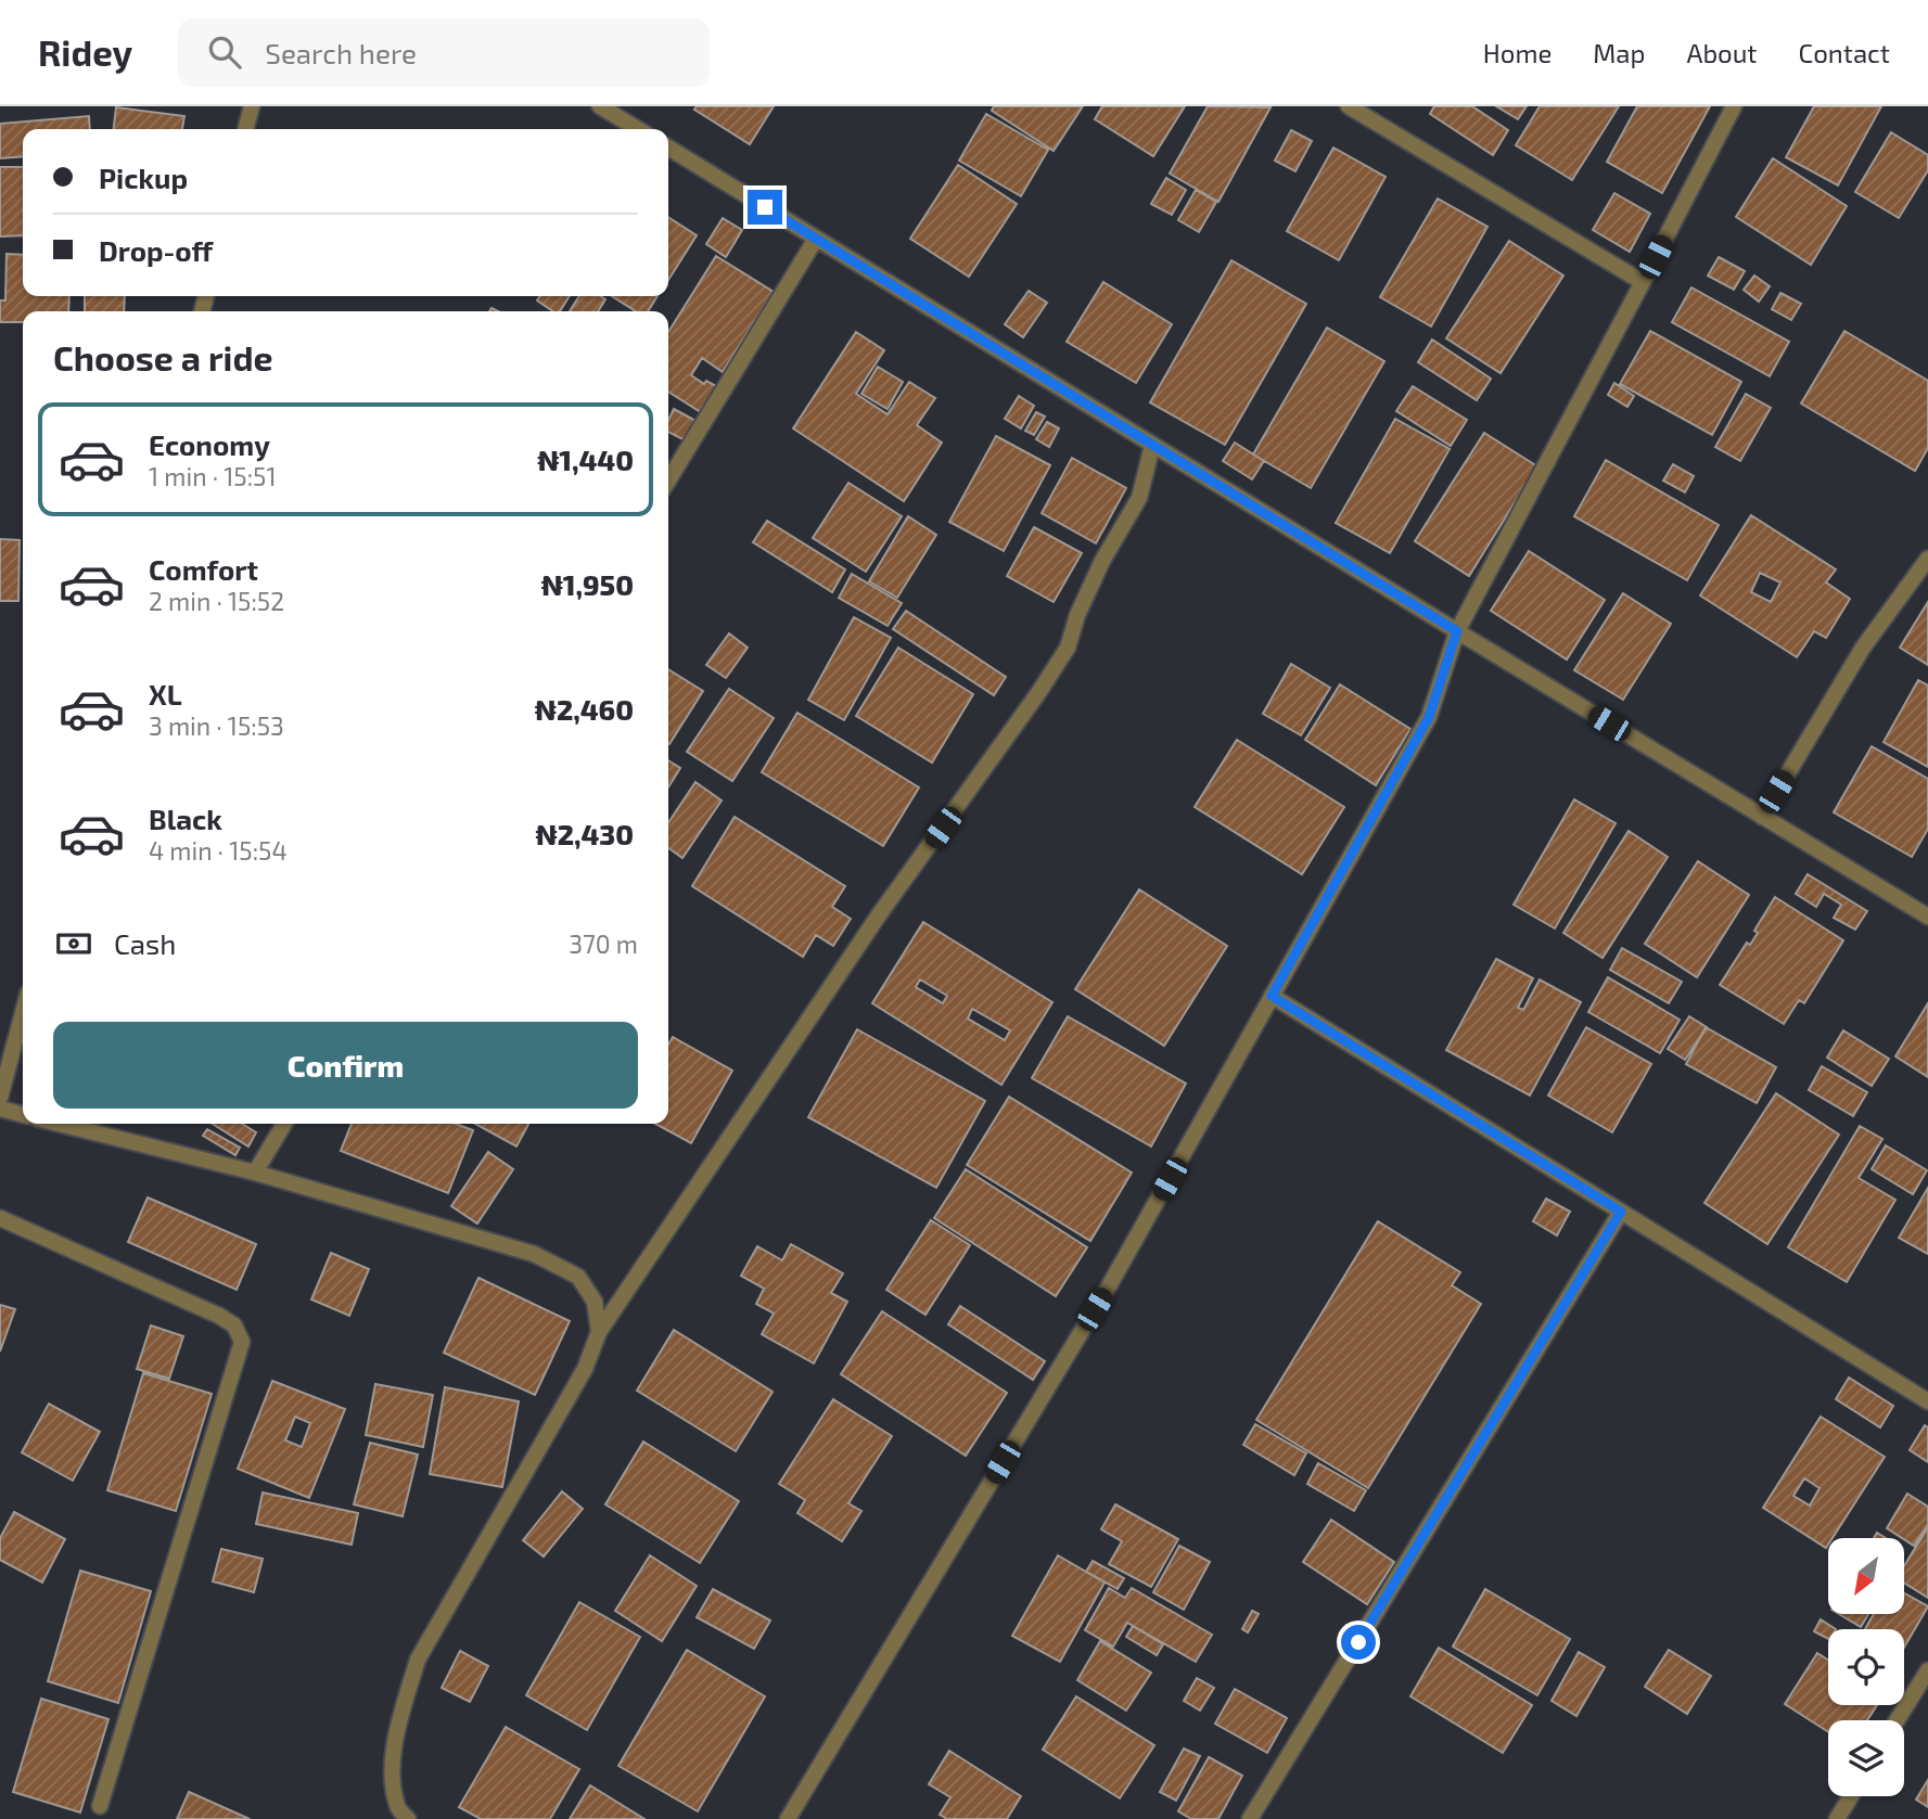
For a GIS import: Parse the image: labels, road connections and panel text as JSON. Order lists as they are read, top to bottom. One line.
{"north":"bottom left","page":{"header":"Ridey","search":"Search here","nav":["Home","Map","About","Contact"],"banner":["Pickup","Drop-off"],"heading":"Choose a ride","list":[{"name":"Economy","note":"1 min · 15:51","value":"₦1,440"},{"name":"Comfort","note":"2 min · 15:52","value":"₦1,950"},{"name":"XL","note":"3 min · 15:53","value":"₦2,460"},{"name":"Black","note":"4 min · 15:54","value":"₦2,430"}],"pay":["Cash","370 m"],"buttons":"Confirm"}}
